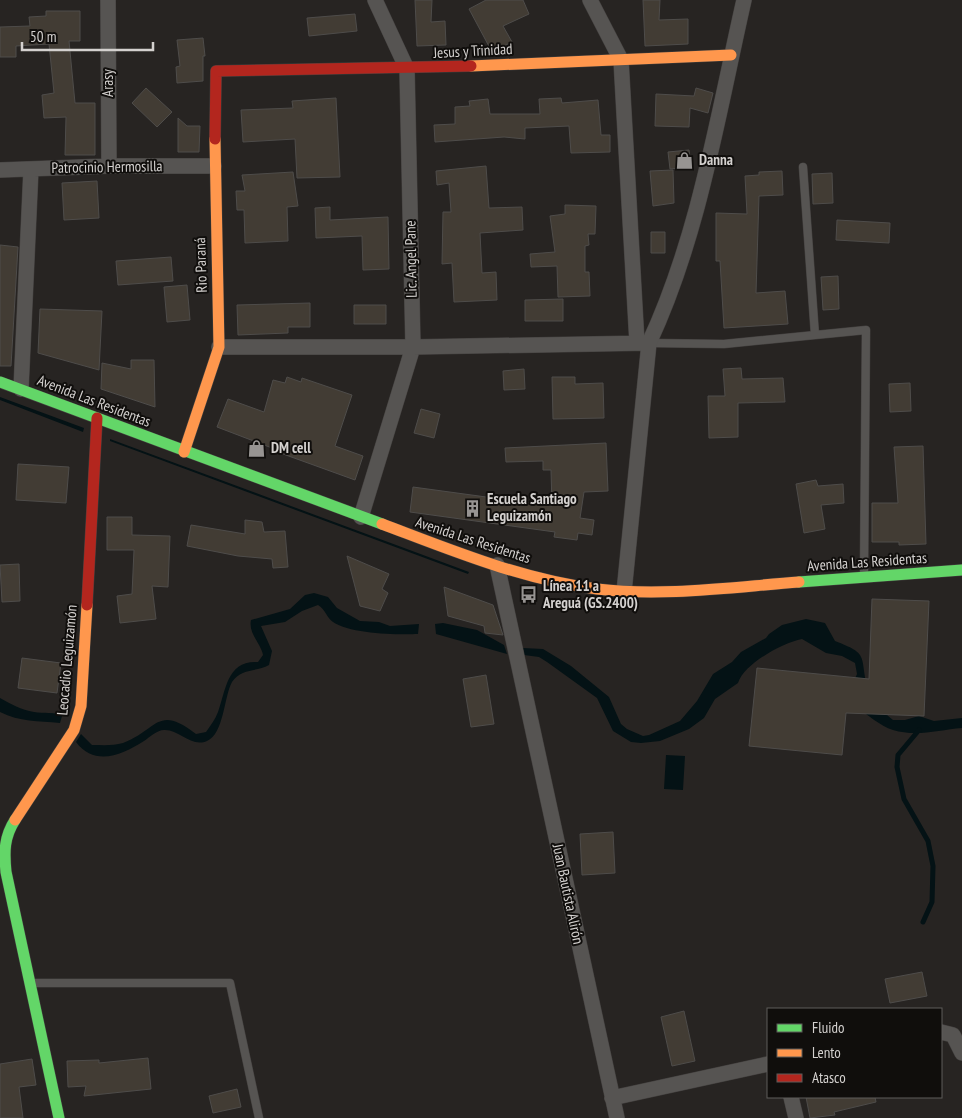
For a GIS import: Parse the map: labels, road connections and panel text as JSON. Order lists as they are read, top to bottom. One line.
{"streets":{"street":["Jesus y Trinidad","Arasy","Patrocinio Hermosilla","Lic. Angel Pane","Rio Paraná","Avenida Las Residentas","Leocadio Leguizamón","Juan Bautista Alirón"]},"crossings":[["Jesus y Trinidad","Lic. Angel Pane"],["Jesus y Trinidad","Rio Paraná"],["Arasy","Patrocinio Hermosilla"],["Patrocinio Hermosilla","Rio Paraná"],["Lic. Angel Pane","Avenida Las Residentas"],["Rio Paraná","Avenida Las Residentas"],["Avenida Las Residentas","Leocadio Leguizamón"],["Avenida Las Residentas","Juan Bautista Alirón"]],"places":{"shop":["Danna","DM cell"],"building":["Escuela Santiago Leguizamón"],"bus stop":["Línea 11 a Areguá (GS.2400)"]},"legend":["Fluido","Lento","Atasco"],"scale_bar":"50 m"}
